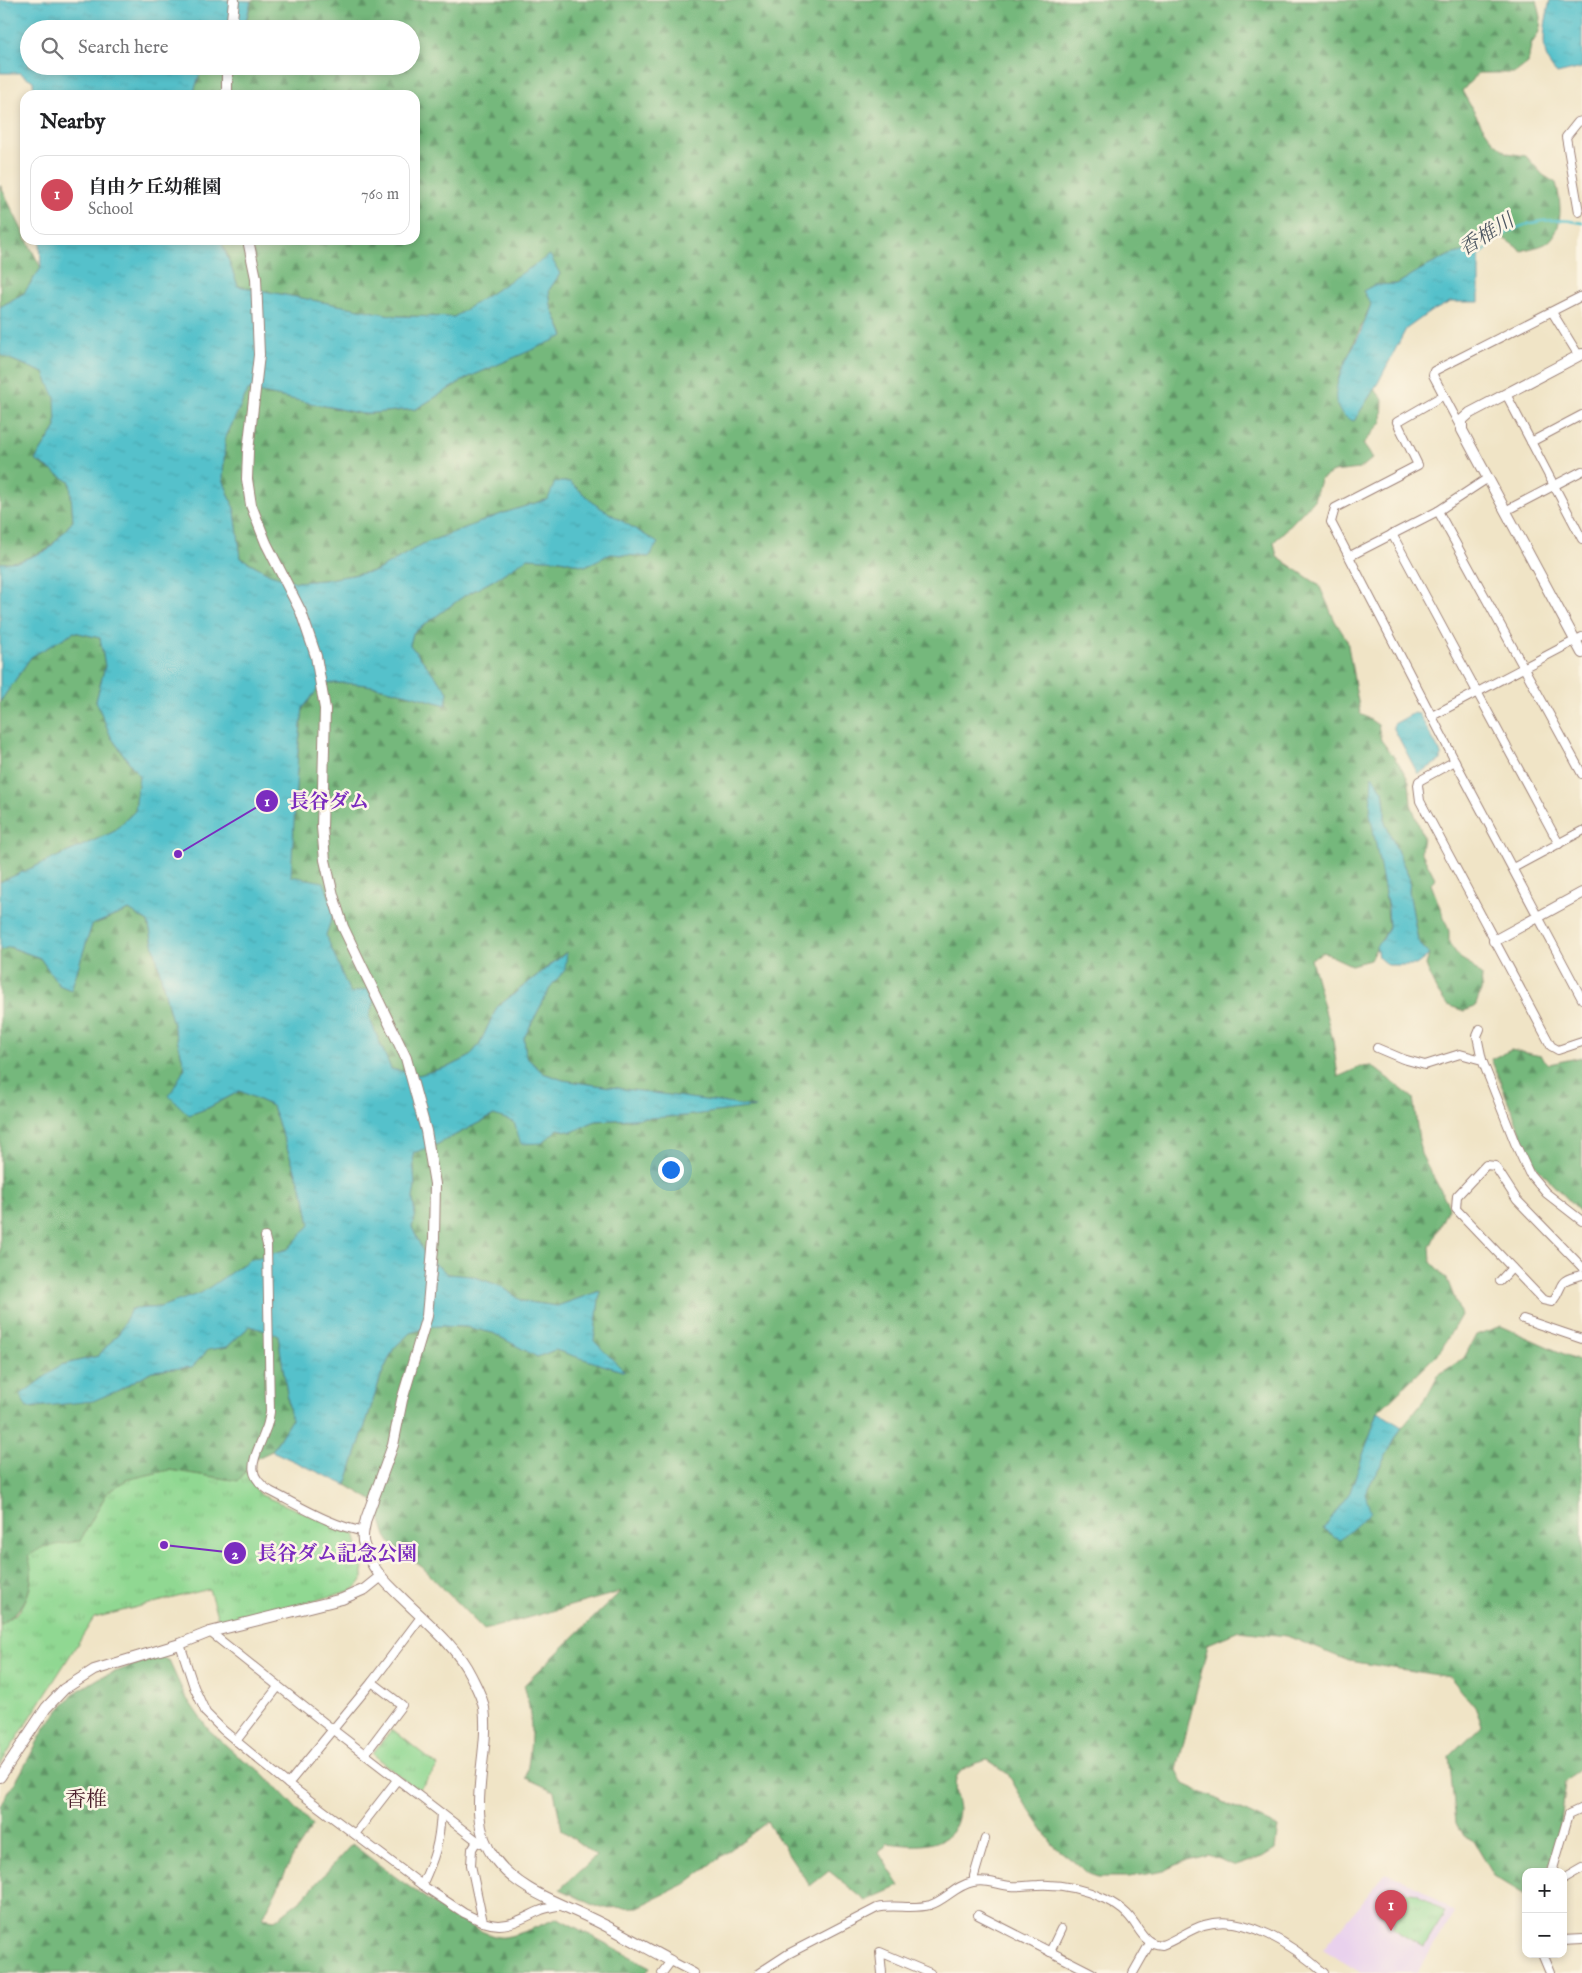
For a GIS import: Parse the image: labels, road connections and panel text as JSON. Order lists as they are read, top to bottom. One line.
{"districts":["香椎"],"water":["香椎川"],"places":["長谷ダム","長谷ダム記念公園"],"page":{"search":"Search here","heading":"Nearby","list":[{"mark":"1","name":"自由ケ丘幼稚園","note":"School","value":"760 m"}],"map_buttons":["+","−"],"pins":"1"}}
